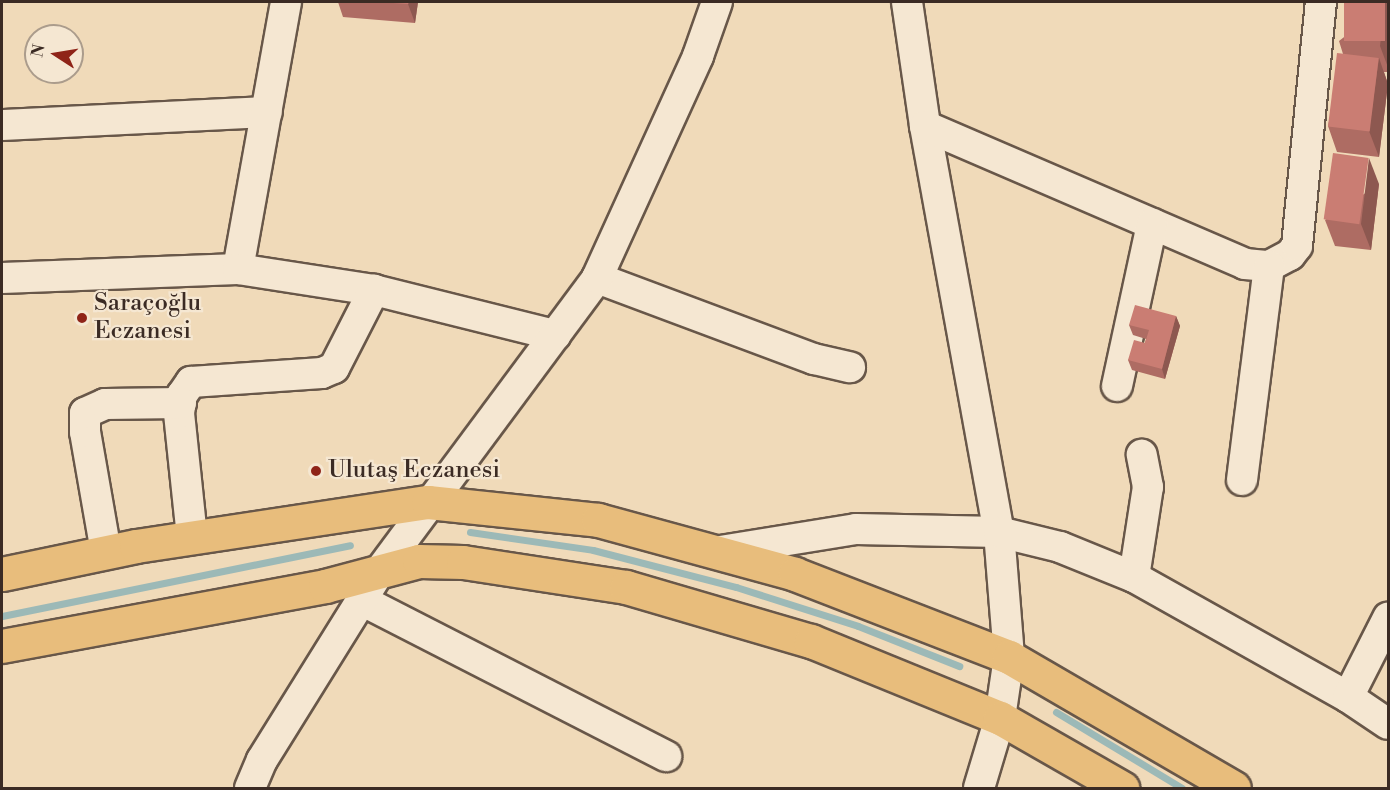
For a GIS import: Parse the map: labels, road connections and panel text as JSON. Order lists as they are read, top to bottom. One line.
{"places":["Saraçoğlu Eczanesi","Ulutaş Eczanesi"],"north":"left"}
